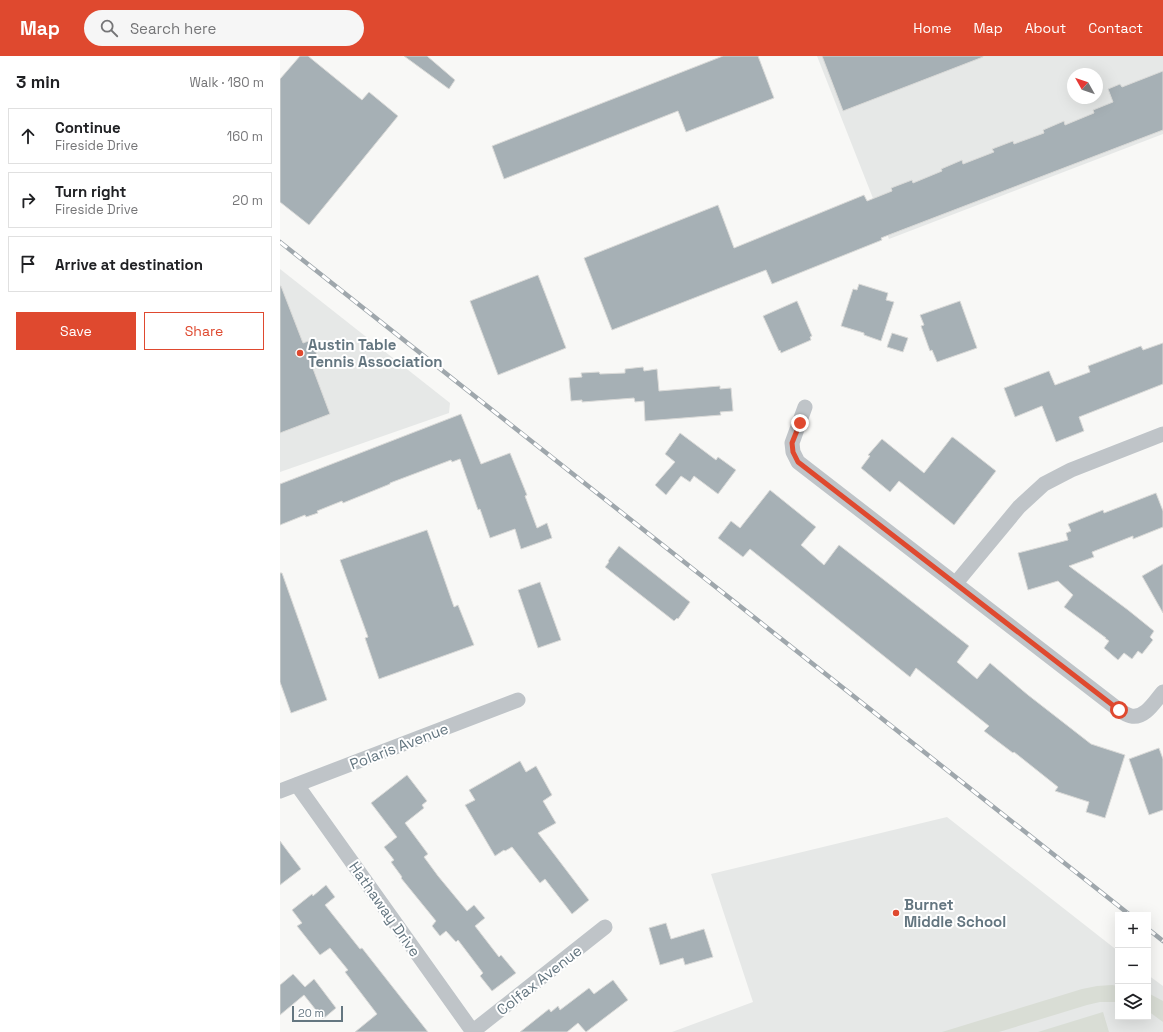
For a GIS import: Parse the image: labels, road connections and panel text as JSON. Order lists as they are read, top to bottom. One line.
{"streets":{"street":["Polaris Avenue","Hathaway Drive","Colfax Avenue"]},"crossings":[["Polaris Avenue","Hathaway Drive"],["Hathaway Drive","Colfax Avenue"]],"places":["Austin Table Tennis Association","Burnet Middle School"],"scale_bar":"20 m","north":"top left","page":{"header":"Map","search":"Search here","nav":["Home","Map","About","Contact"],"heading":["3 min","Walk · 180 m"],"list":[["Continue","Fireside Drive","160 m"],["Turn right","Fireside Drive","20 m"],"Arrive at destination"],"buttons":["Save","Share"],"map_buttons":["+","−"],"scale":"20 m"}}
